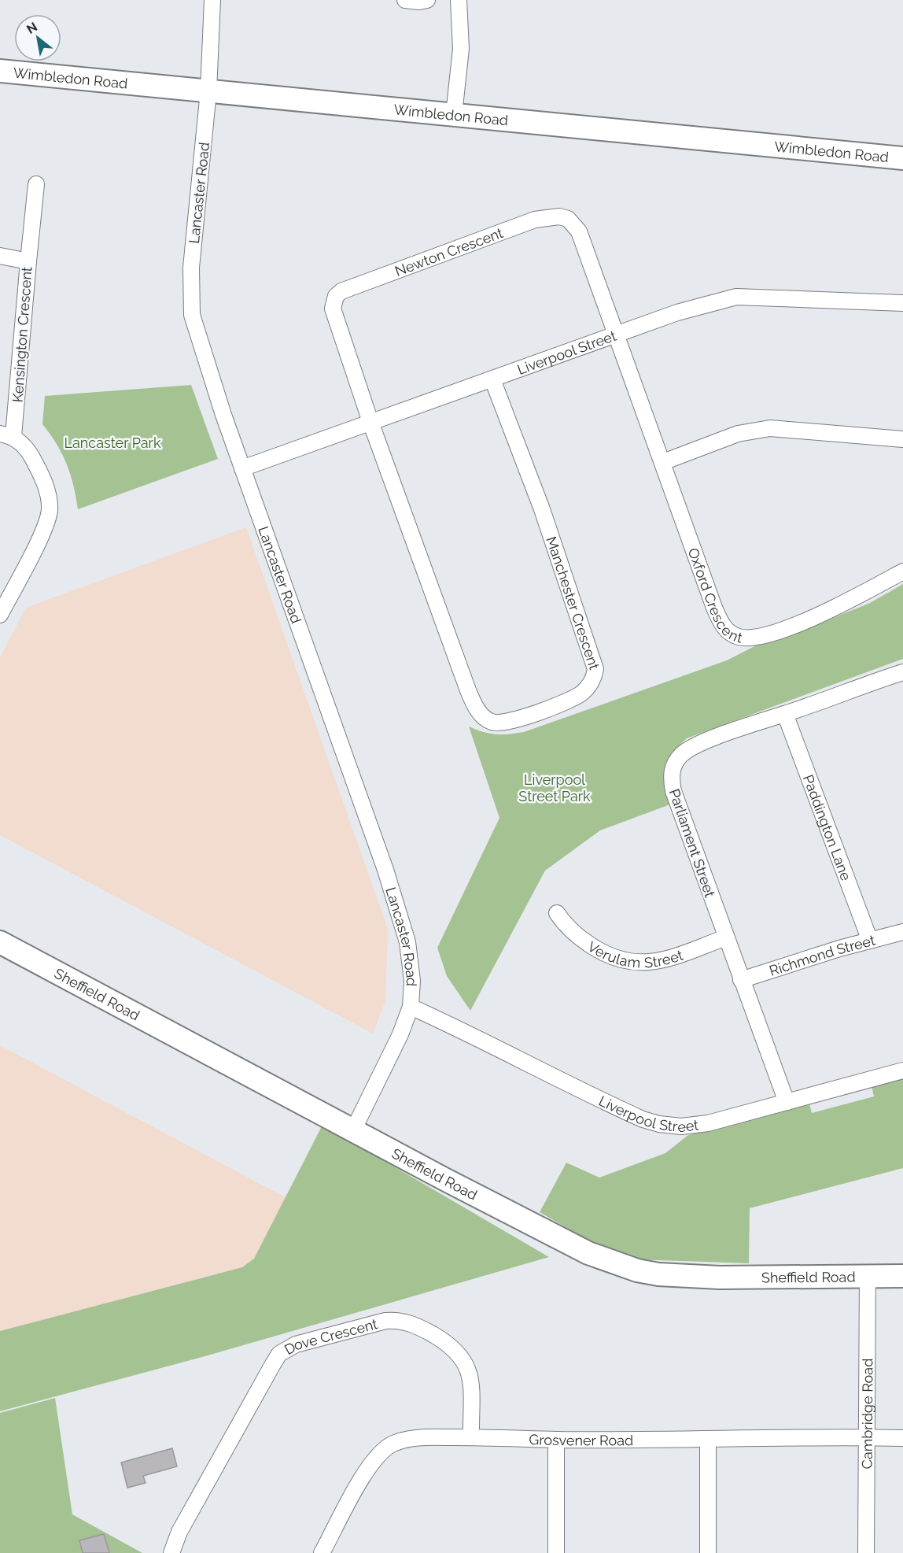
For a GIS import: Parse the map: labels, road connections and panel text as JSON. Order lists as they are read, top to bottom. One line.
{"streets":{"street":["Wimbledon Road","Lancaster Road","Newton Crescent","Kensington Crescent","Liverpool Street","Oxford Crescent","Manchester Crescent","Paddington Lane","Parliament Street","Verulam Street","Richmond Street","Sheffield Road","Dove Crescent","Cambridge Road","Grosvener Road"]},"crossings":[["Wimbledon Road","Lancaster Road"],["Lancaster Road","Liverpool Street"],["Lancaster Road","Sheffield Road"],["Newton Crescent","Liverpool Street"],["Newton Crescent","Oxford Crescent"],["Newton Crescent","Manchester Crescent"],["Liverpool Street","Oxford Crescent"],["Liverpool Street","Manchester Crescent"],["Liverpool Street","Parliament Street"],["Paddington Lane","Parliament Street"],["Paddington Lane","Richmond Street"],["Parliament Street","Verulam Street"],["Parliament Street","Richmond Street"],["Sheffield Road","Cambridge Road"],["Dove Crescent","Grosvener Road"],["Cambridge Road","Grosvener Road"]],"parks":["Lancaster Park","Liverpool Street Park"],"north":"top left"}
